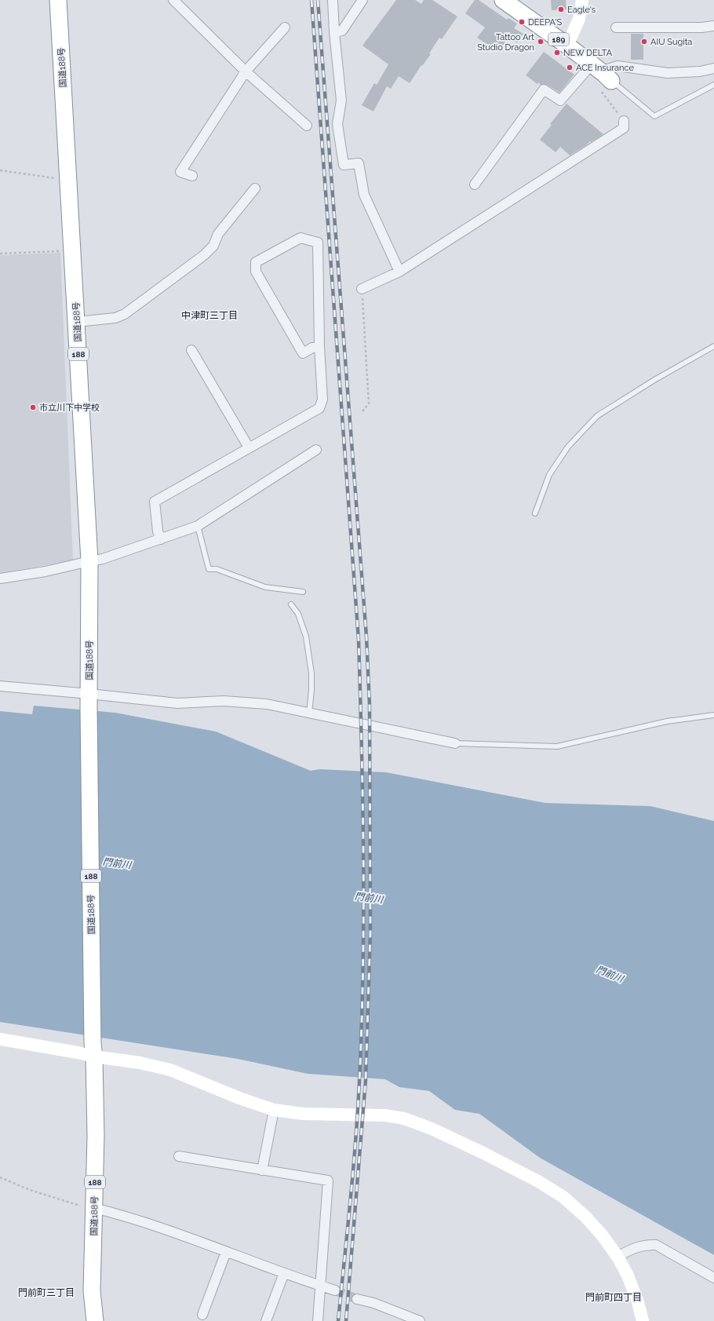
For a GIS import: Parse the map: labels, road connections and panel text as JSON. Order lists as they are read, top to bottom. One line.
{"streets":{"highway":["189","国道188号","188"]},"districts":["中津町三丁目","門前町三丁目","門前町四丁目"],"water":["門前川"],"places":["Eagle's","DEEPA'S","Tattoo Art Studio Dragon","AIU Sugita","NEW DELTA","ACE Insurance","市立川下中学校"]}
